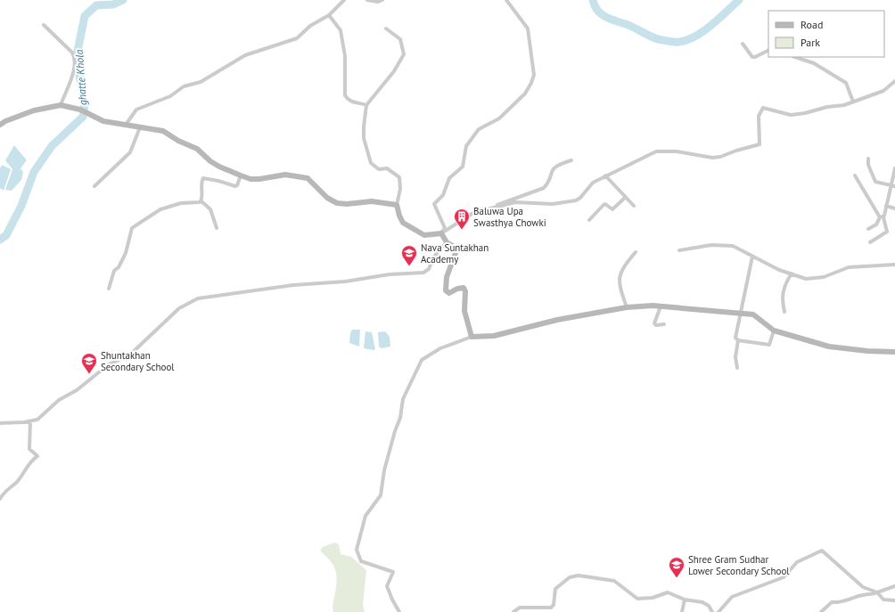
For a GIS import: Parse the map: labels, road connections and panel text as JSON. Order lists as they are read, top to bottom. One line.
{"water":["ghatte Khola"],"places":{"building":["Baluwa Upa Swasthya Chowki"],"school or university":["Nava Suntakhan Academy","Shuntakhan Secondary School","Shree Gram Sudhar Lower Secondary School"]},"legend":["Road","Park"]}
